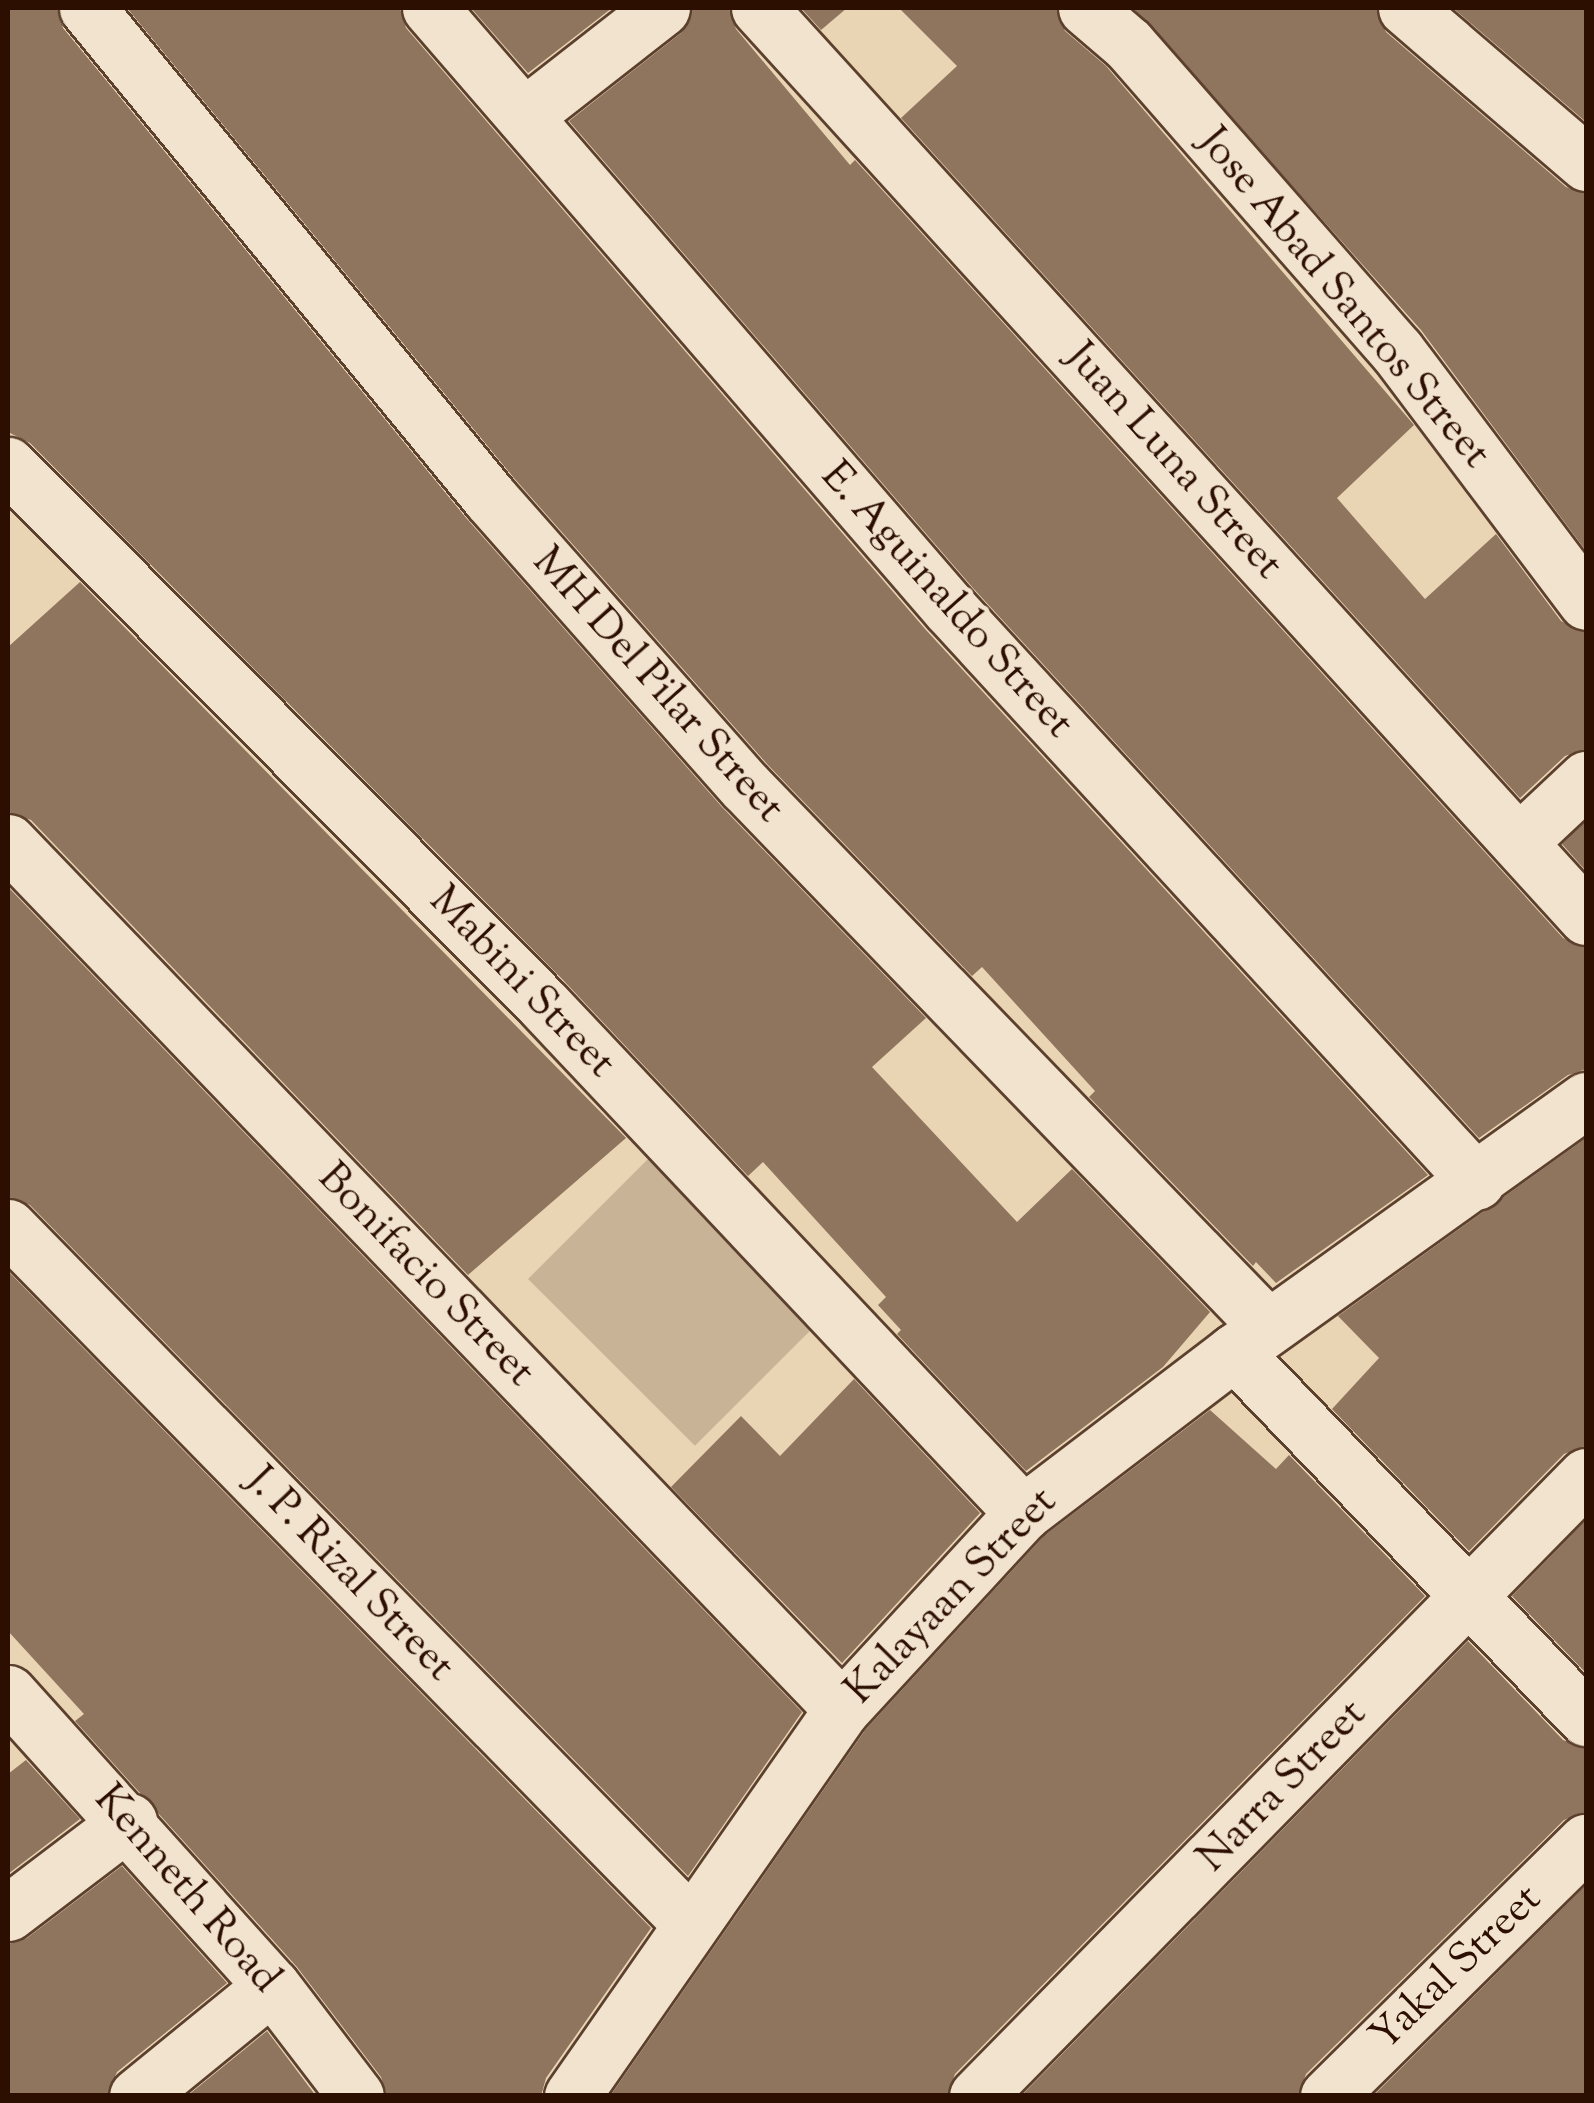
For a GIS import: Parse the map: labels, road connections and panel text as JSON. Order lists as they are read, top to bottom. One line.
{"streets":{"street":["Jose Abad Santos Street","Juan Luna Street","E. Aguinaldo Street","MH Del Pilar Street","Mabini Street","Bonifacio Street","J. P. Rizal Street","Kalayaan Street","Narra Street","Kenneth Road","Yakal Street"]},"crossings":[["E. Aguinaldo Street","Kalayaan Street"],["MH Del Pilar Street","Kalayaan Street"],["MH Del Pilar Street","Narra Street"],["Mabini Street","Kalayaan Street"],["Bonifacio Street","Kalayaan Street"],["J. P. Rizal Street","Kalayaan Street"]]}
